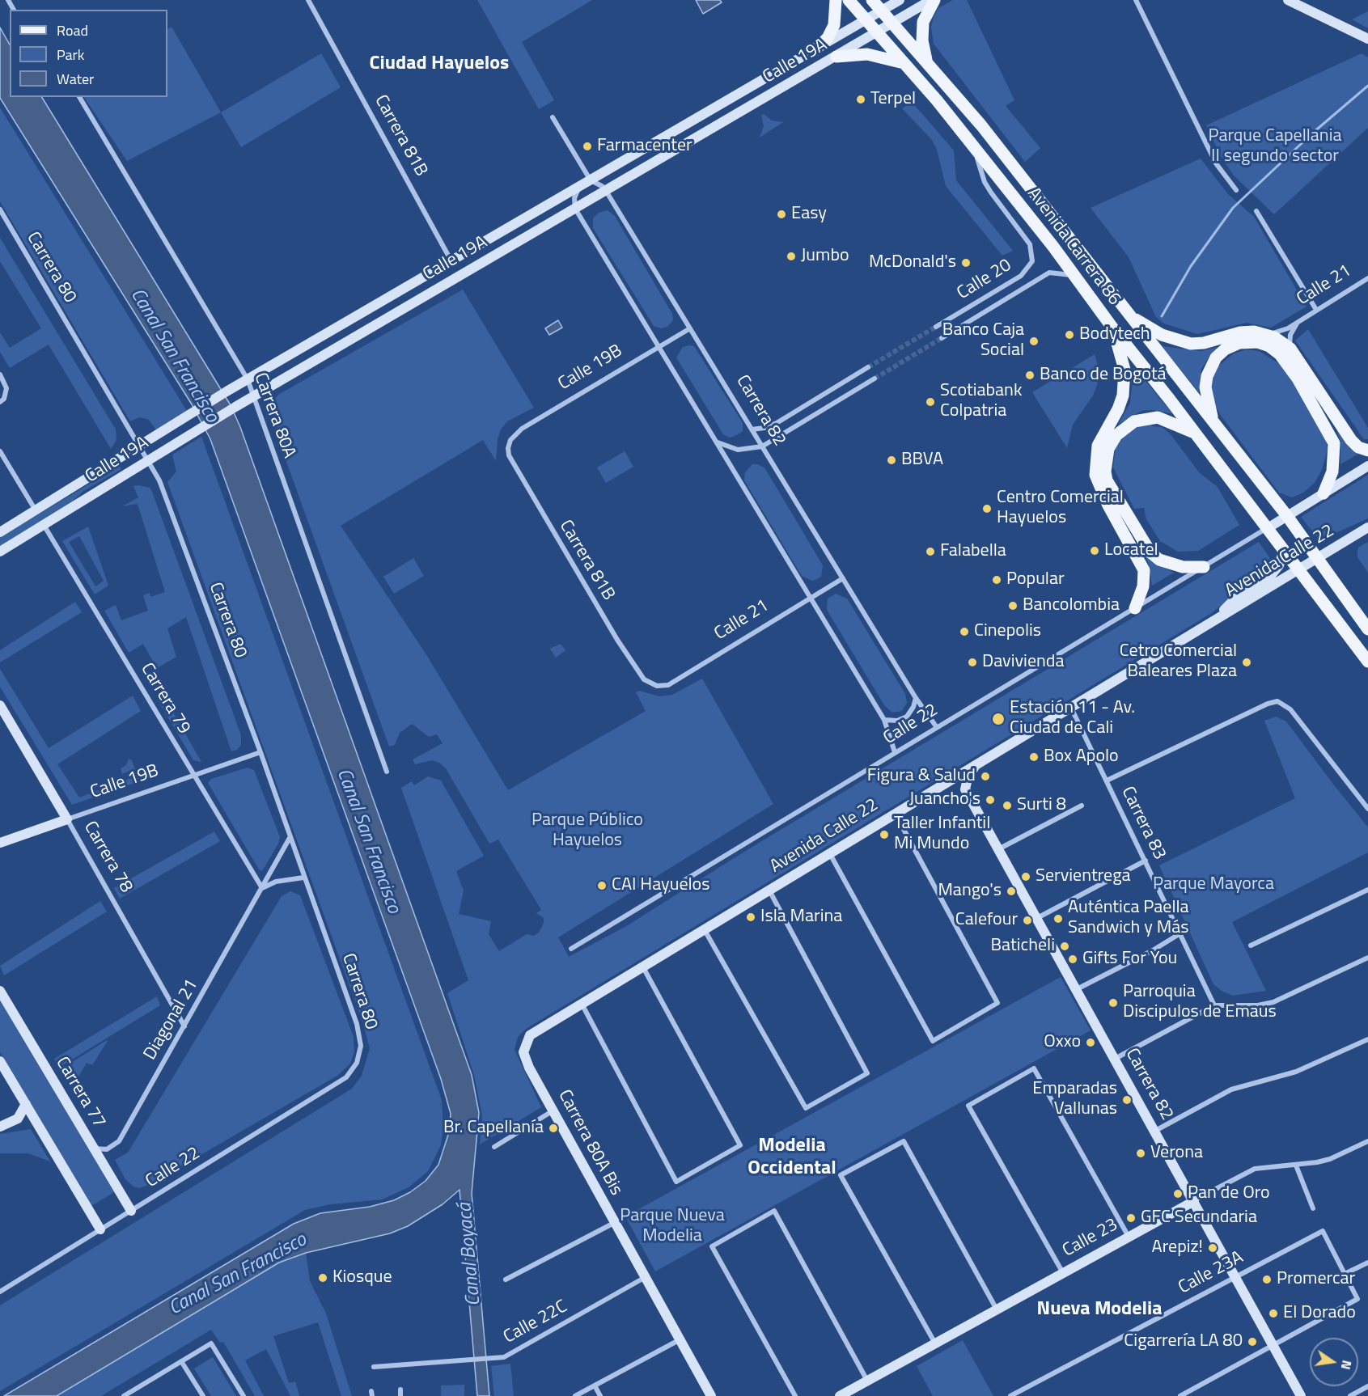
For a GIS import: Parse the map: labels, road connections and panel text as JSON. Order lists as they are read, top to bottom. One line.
{"streets":{"main road":["Avenida Carrera 86"],"street":["Calle 19A","Carrera 81B","Carrera 80","Calle 20","Calle 21","Calle 19B","Carrera 82","Carrera 80A","Avenida Calle 22","Carrera 79","Calle 22","Carrera 83","Carrera 78","Diagonal 21","Carrera 77","Carrera 80A Bis","Calle 23","Calle 23A","Calle 22C"]},"crossings":[["Calle 19A","Carrera 81B"],["Calle 19A","Avenida Carrera 86"],["Calle 19A","Carrera 80"],["Calle 19A","Carrera 82"],["Calle 19A","Carrera 80A"],["Calle 19A","Carrera 79"],["Carrera 81B","Calle 21"],["Carrera 81B","Calle 19B"],["Avenida Carrera 86","Calle 20"],["Avenida Carrera 86","Avenida Calle 22"],["Avenida Carrera 86","Calle 22"],["Carrera 80","Calle 19B"],["Carrera 80","Calle 22"],["Calle 21","Carrera 82"],["Calle 19B","Carrera 82"],["Calle 19B","Carrera 79"],["Calle 19B","Carrera 78"],["Carrera 82","Calle 22"],["Carrera 82","Calle 23"],["Carrera 82","Calle 23A"],["Avenida Calle 22","Calle 22"],["Avenida Calle 22","Carrera 83"],["Avenida Calle 22","Carrera 80A Bis"],["Carrera 79","Diagonal 21"],["Calle 22","Carrera 77"],["Carrera 78","Diagonal 21"],["Diagonal 21","Carrera 77"],["Carrera 80A Bis","Calle 22C"]],"districts":["Ciudad Hayuelos","Modelia Occidental","Nueva Modelia"],"water":["Canal San Francisco","Canal Boyacá"],"parks":["Parque Capellania II segundo sector","Parque Público Hayuelos","Parque Mayorca","Parque Nueva Modelia"],"places":["Terpel","Farmacenter","Easy","Jumbo","McDonald's","Bodytech","Banco Caja Social","Banco de Bogotá","Scotiabank Colpatria","BBVA","Centro Comercial Hayuelos","Locatel","Falabella","Popular","Bancolombia","Cinepolis","Davivienda","Cetro Comercial Baleares Plaza","Estación 11 - Av. Ciudad de Cali","Box Apolo","Figura & Salud","Juancho's","Surti 8","Taller Infantil Mi Mundo","Servientrega","CAI Hayuelos","Mango's","Isla Marina","Auténtica Paella Sandwich y Más","Calefour","Baticheli","Gifts For You","Parroquia Discipulos de Emaus","Oxxo","Emparadas Vallunas","Br. Capellanía","Verona","Pan de Oro","GFC Secundaria","Arepiz!","Kiosque","Promercar","El Dorado","Cigarrería LA 80"],"legend":["Road","Park","Water"],"north":"right"}
